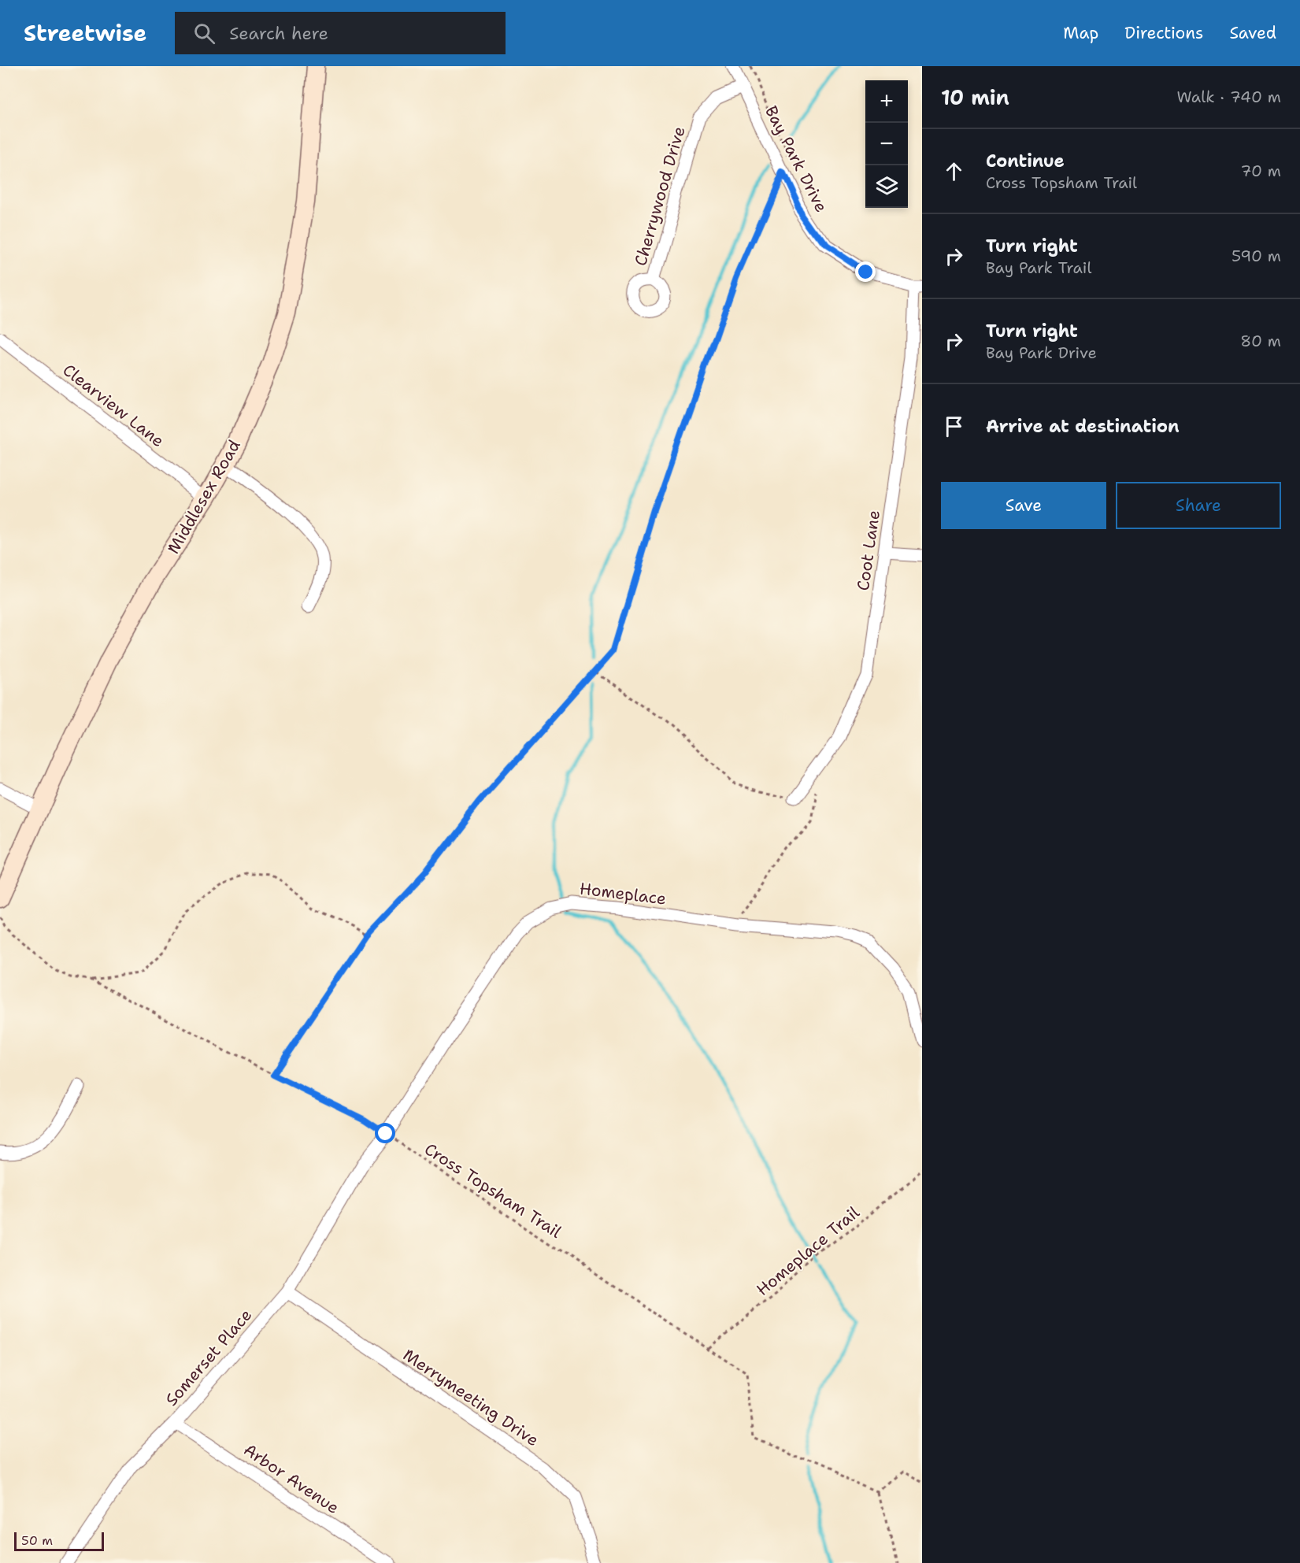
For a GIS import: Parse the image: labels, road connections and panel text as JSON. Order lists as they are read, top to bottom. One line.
{"streets":{"main road":["Middlesex Road"],"street":["Bay Park Drive","Cherrywood Drive","Clearview Lane","Coot Lane","Homeplace","Somerset Place","Merrymeeting Drive","Arbor Avenue"],"path":["Cross Topsham Trail","Homeplace Trail"]},"crossings":[["Bay Park Drive","Cherrywood Drive"],["Bay Park Drive","Coot Lane"],["Clearview Lane","Middlesex Road"],["Homeplace","Cross Topsham Trail"],["Homeplace","Somerset Place"],["Cross Topsham Trail","Homeplace Trail"],["Somerset Place","Merrymeeting Drive"],["Somerset Place","Arbor Avenue"]],"scale_bar":"50 m","page":{"header":"Streetwise","search":"Search here","nav":["Map","Directions","Saved"],"heading":["10 min","Walk · 740 m"],"map_buttons":["+","−"],"list":[["Continue","Cross Topsham Trail","70 m"],["Turn right","Bay Park Trail","590 m"],["Turn right","Bay Park Drive","80 m"],"Arrive at destination"],"buttons":["Save","Share"],"scale":"50 m"}}
